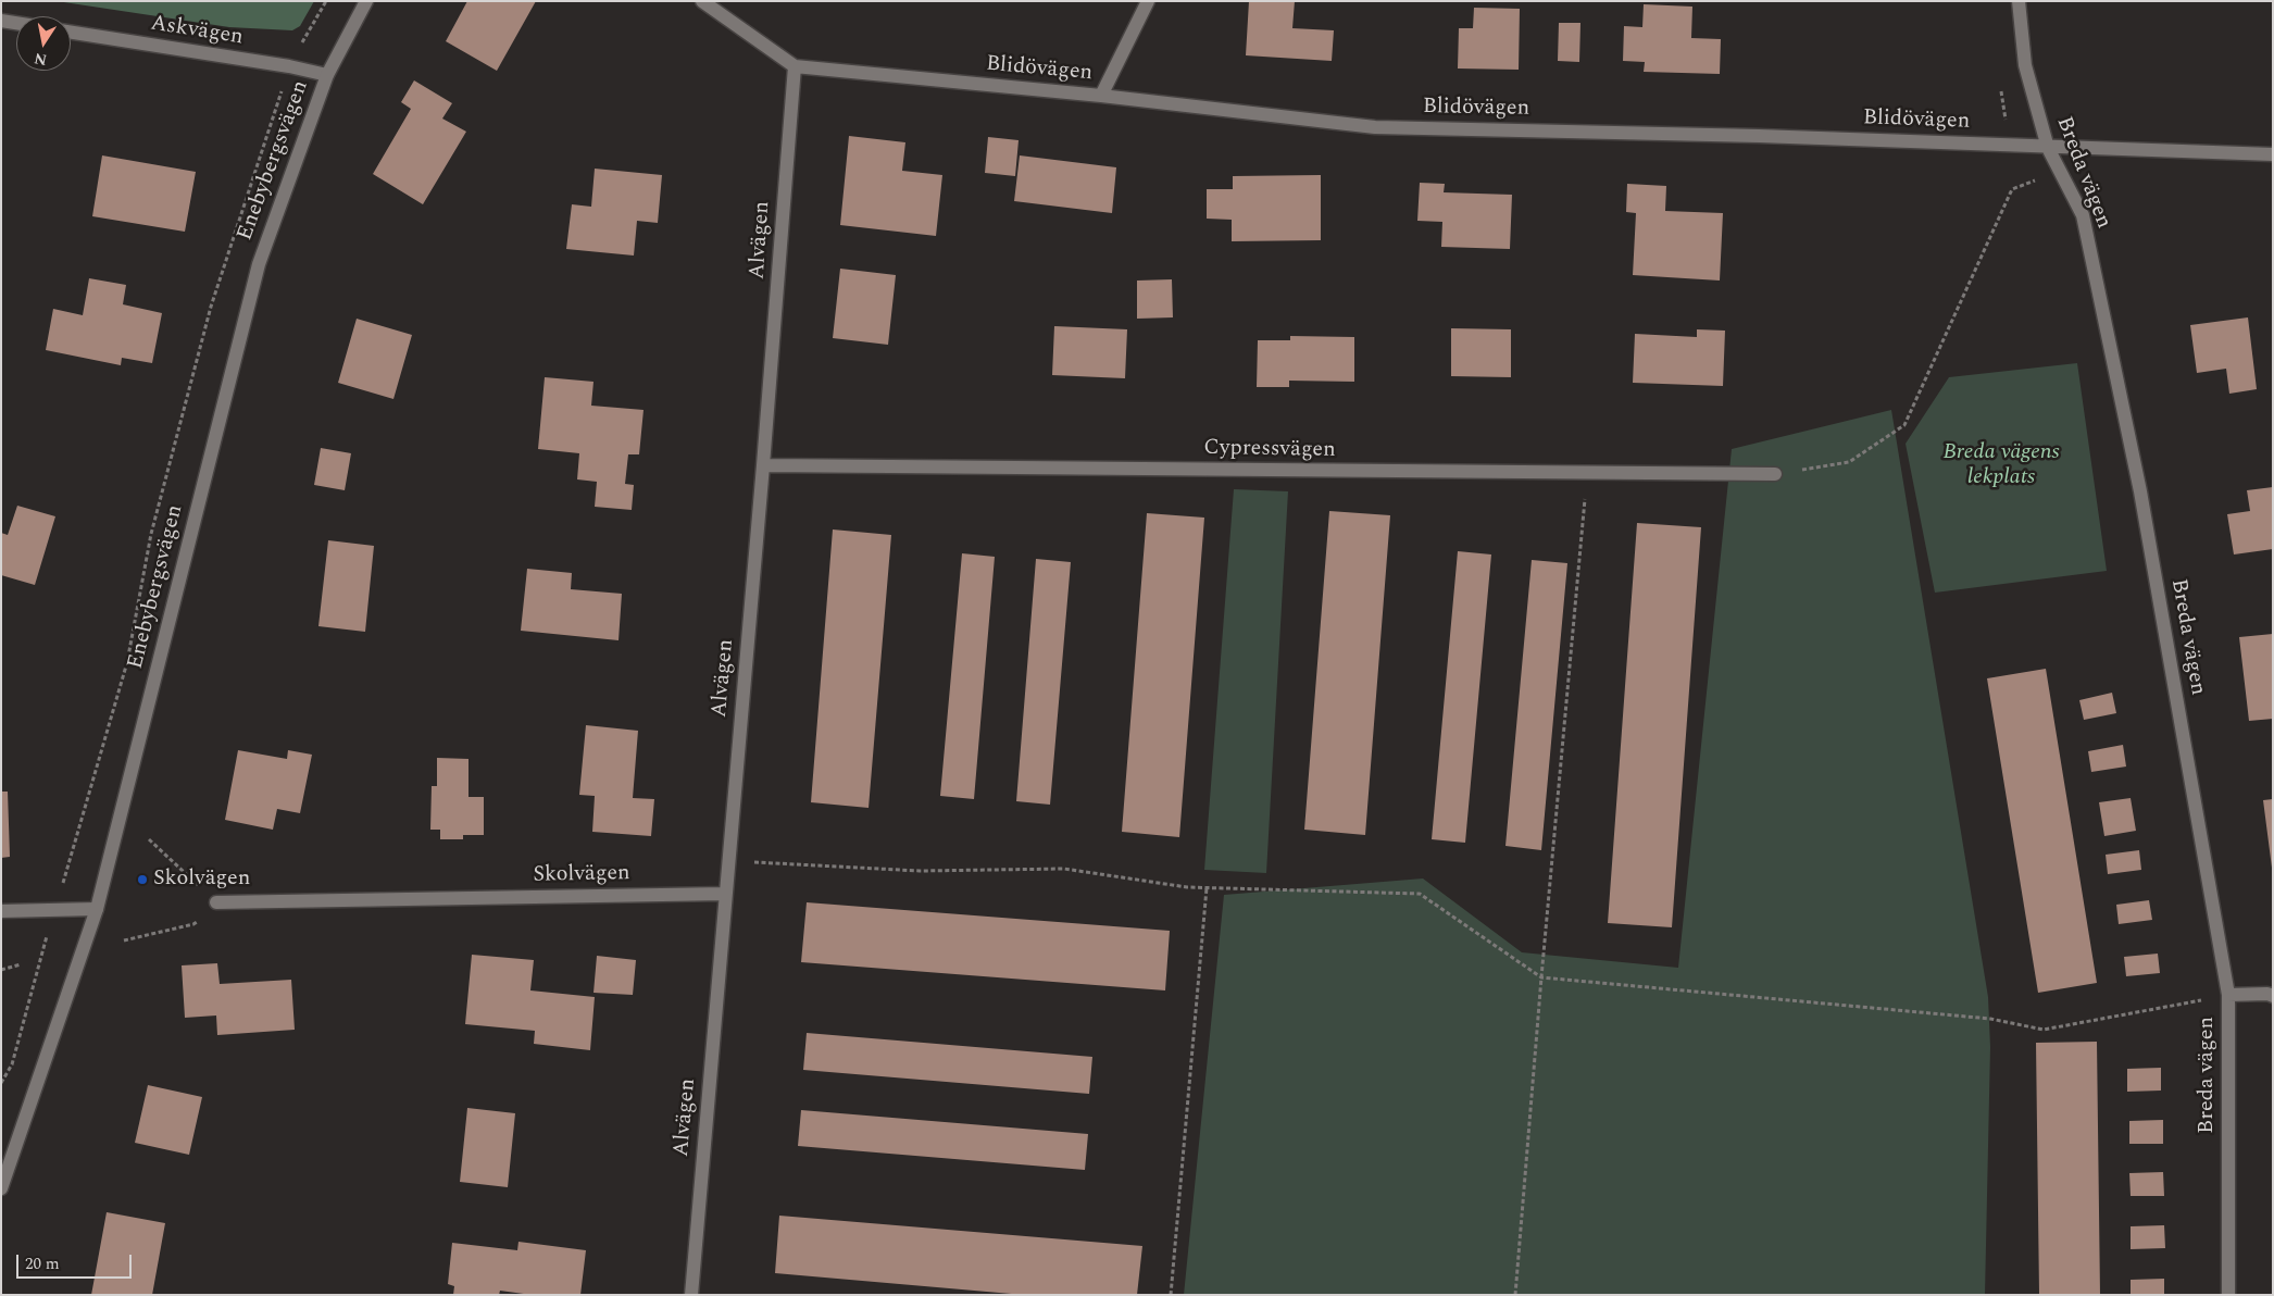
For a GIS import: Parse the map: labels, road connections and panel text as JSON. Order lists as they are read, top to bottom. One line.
{"streets":{"street":["Askvägen","Blidövägen","Enebybergsvägen","Breda vägen","Alvägen","Cypressvägen","Skolvägen"]},"crossings":[["Askvägen","Enebybergsvägen"],["Blidövägen","Breda vägen"],["Blidövägen","Alvägen"],["Alvägen","Cypressvägen"],["Alvägen","Skolvägen"]],"parks":["Breda vägens lekplats"],"places":["Skolvägen"],"scale_bar":"20 m","north":"bottom"}
